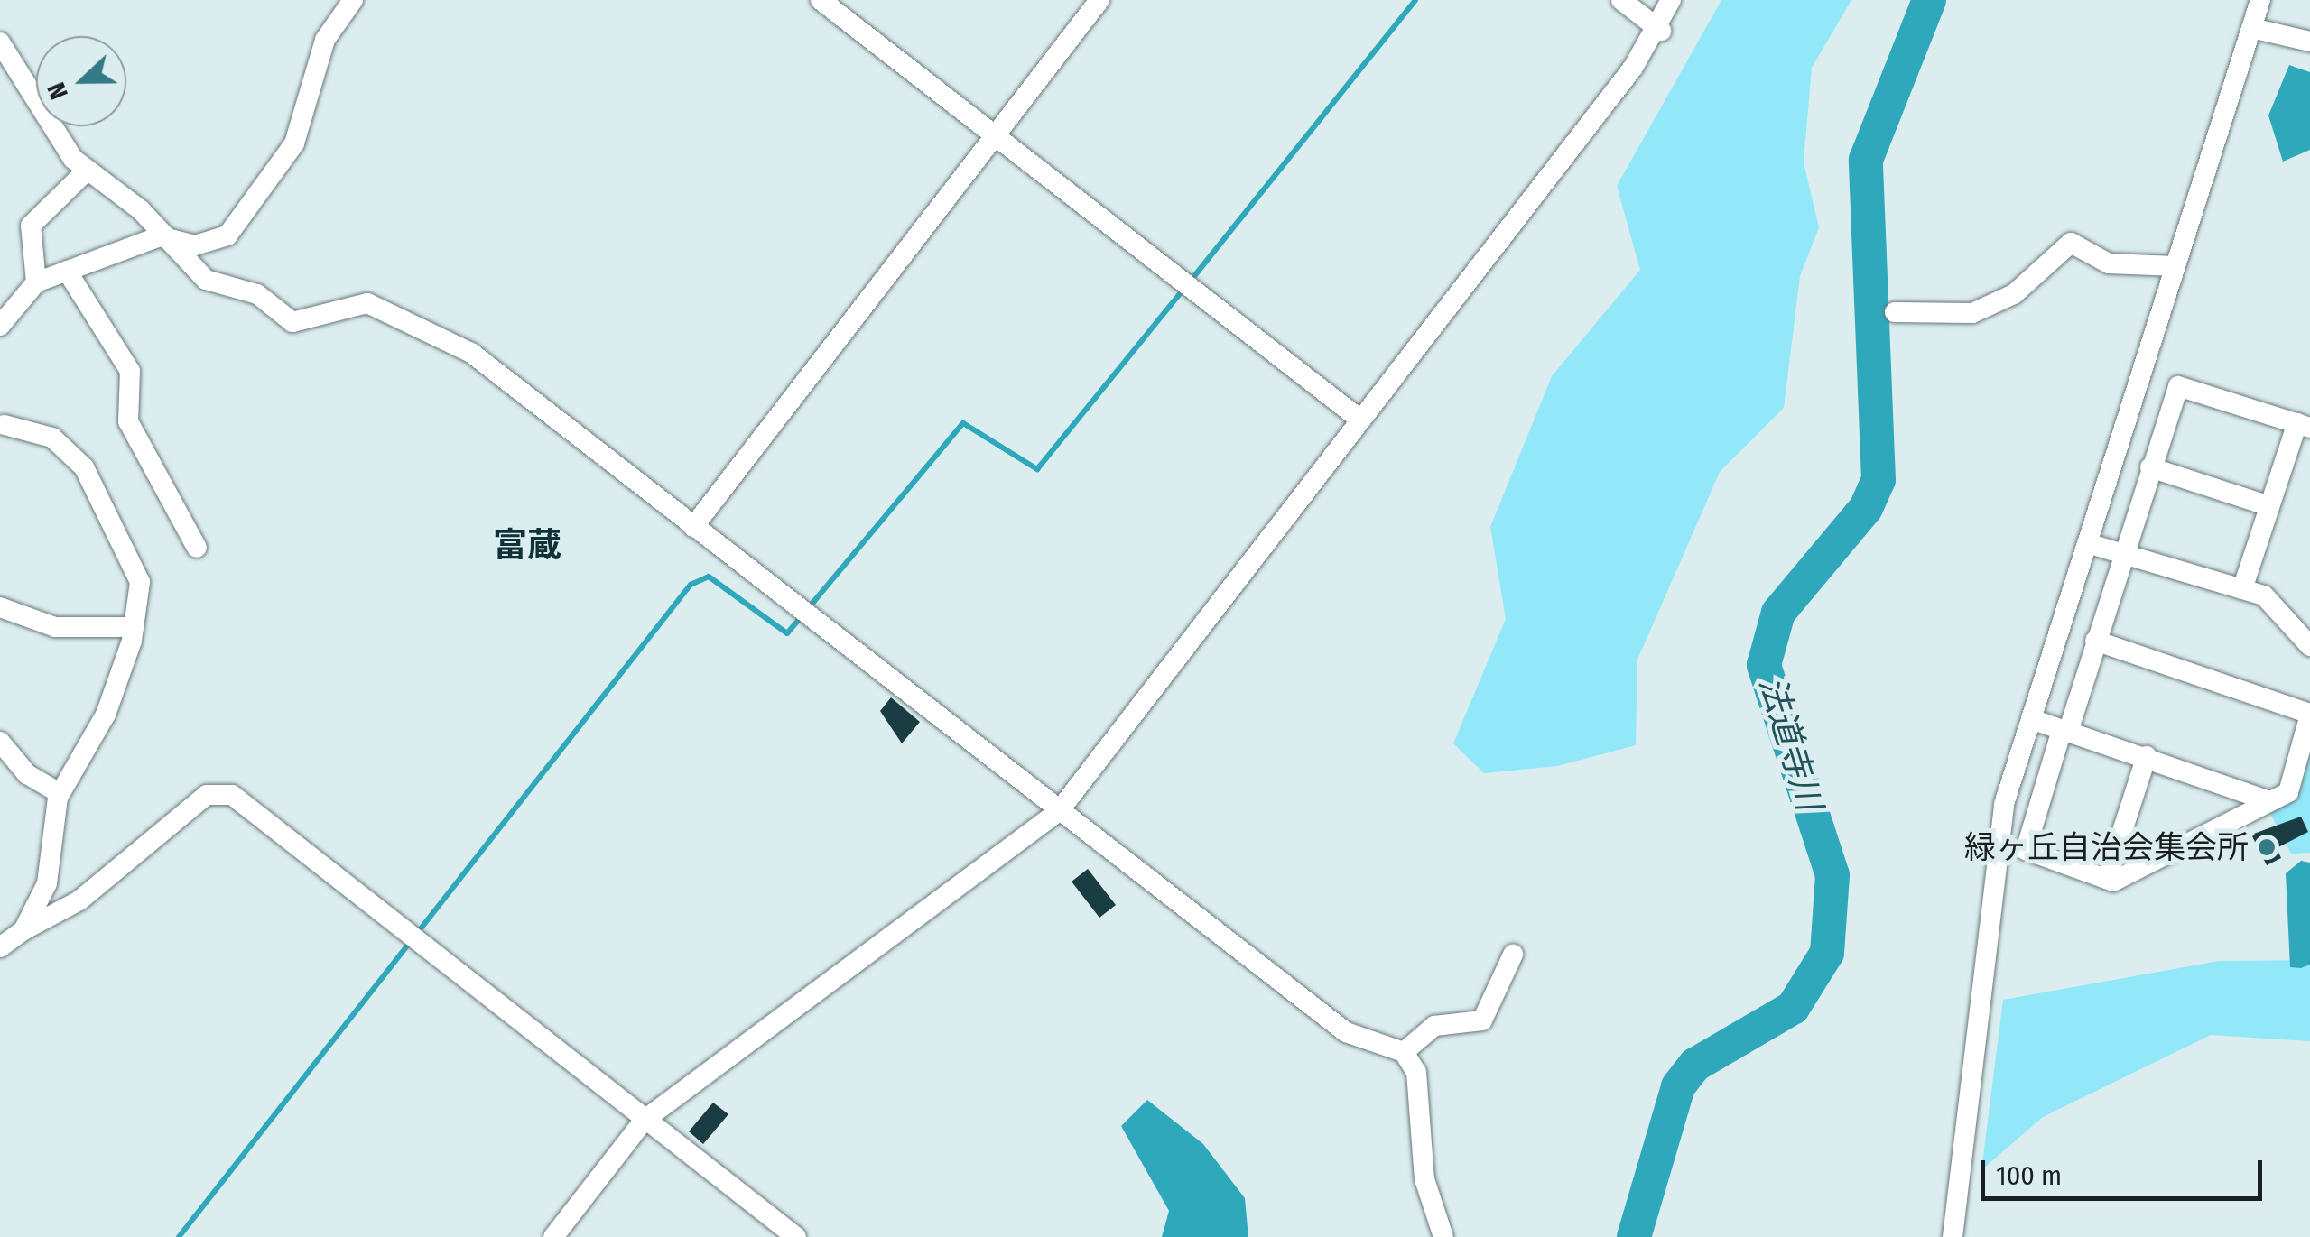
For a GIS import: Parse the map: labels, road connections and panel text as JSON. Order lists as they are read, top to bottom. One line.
{"districts":["富蔵"],"water":["法道寺川"],"places":["緑ヶ丘自治会集会所"],"scale_bar":"100 m","north":"left"}
